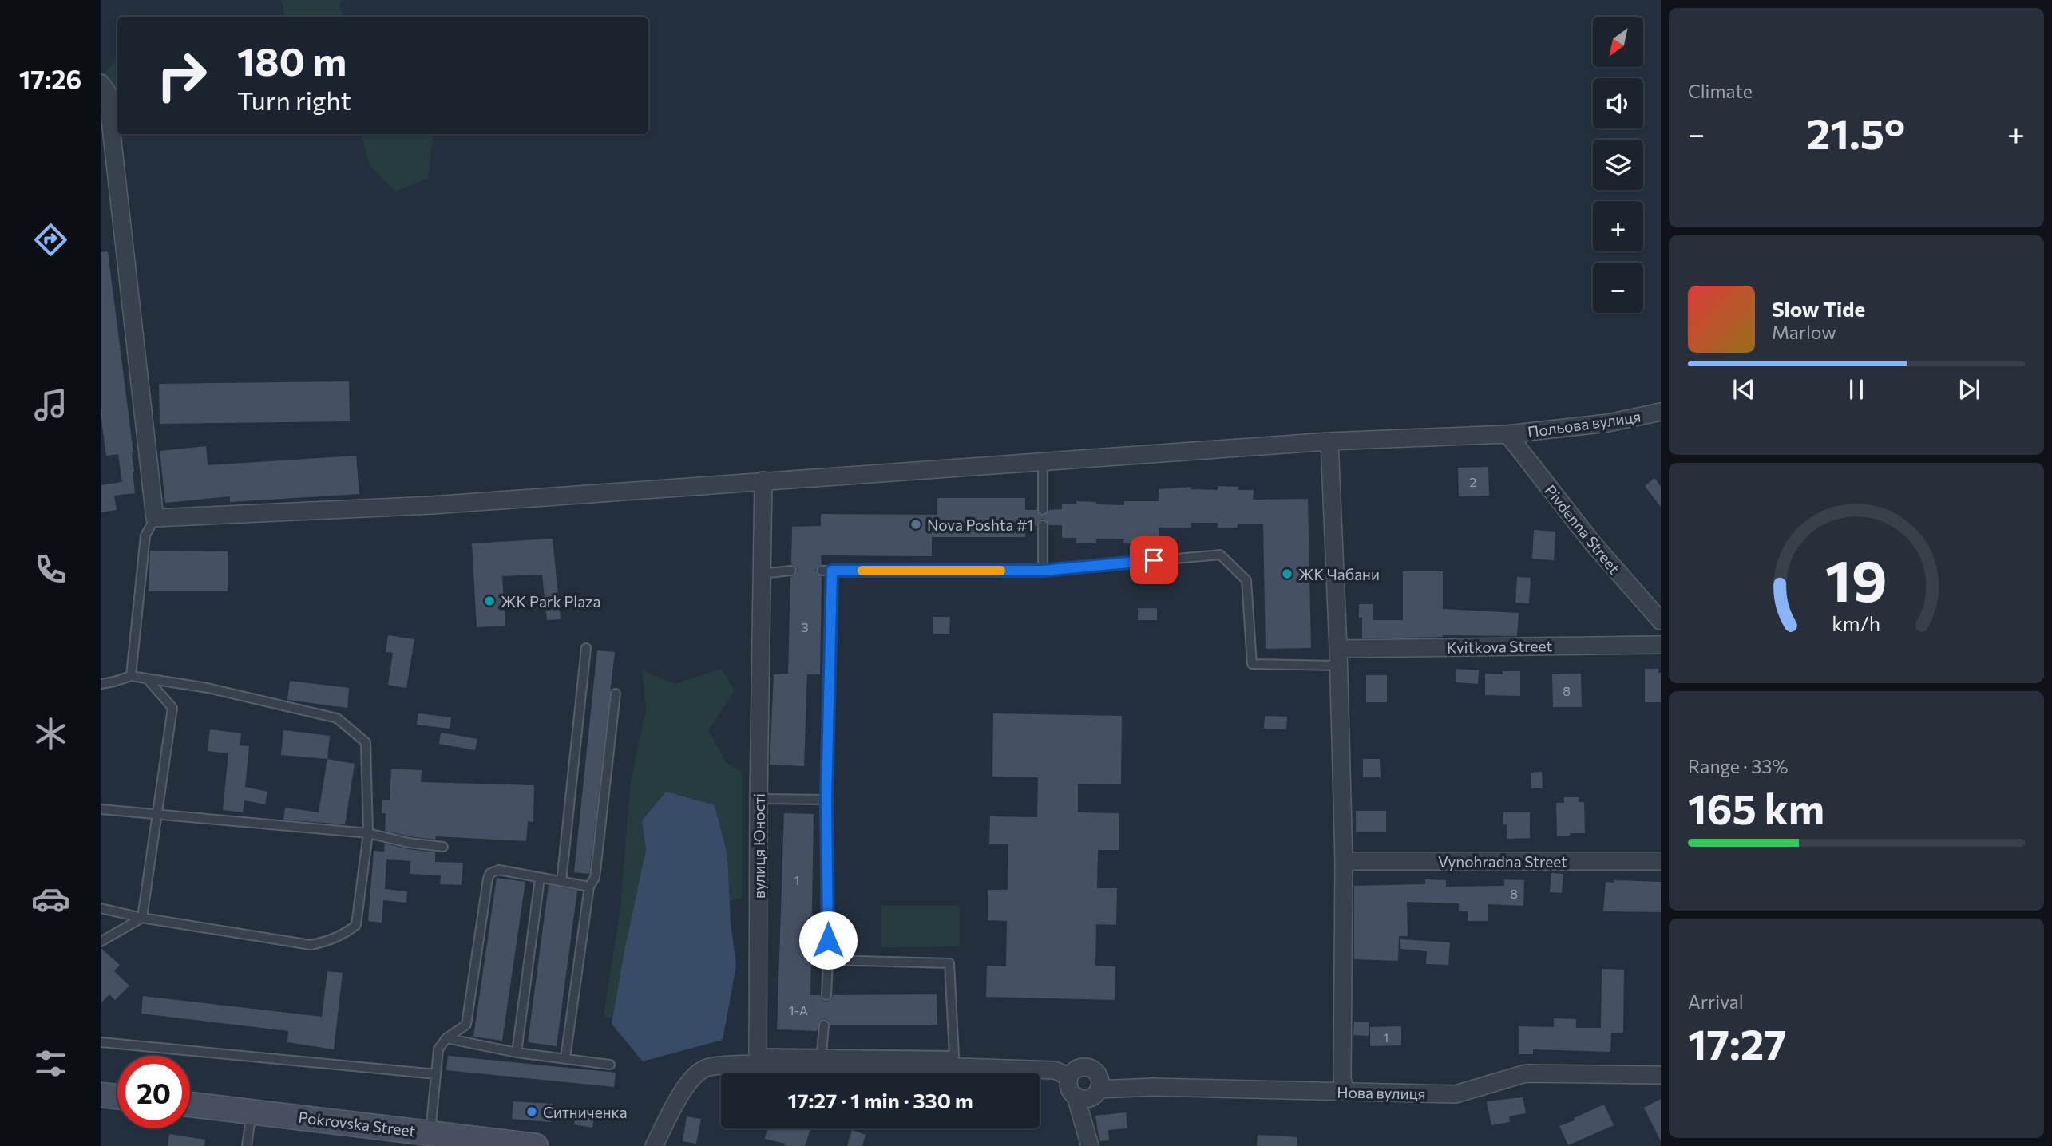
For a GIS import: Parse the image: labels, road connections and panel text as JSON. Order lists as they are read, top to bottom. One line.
{"streets":{"street":["Польова вулиця","Pivdenna Street","Kvitkova Street","вулиця Юності","Vynohradna Street","Нова вулиця","Pokrovska Street"]},"crossings":[["Польова вулиця","Pivdenna Street"],["Польова вулиця","вулиця Юності"]],"places":["Nova Poshta #1","ЖК Чабани","ЖК Park Plaza","Ситниченка"],"house_numbers":["2","3","8","1","8","1-А","1"],"north":"bottom left","page":{"tabs":"17:26","tile":["Climate",["Range · 33%","165 km"],["Arrival","17:27"]],"map_buttons":["+","−"],"turn":["180 m","Turn right"],"heat":["−","21.5°","+"],"song":["Slow Tide","Marlow"],"limit":"20","trip":"17:27 · 1 min · 330 m","gauge":["19","km/h"]}}
